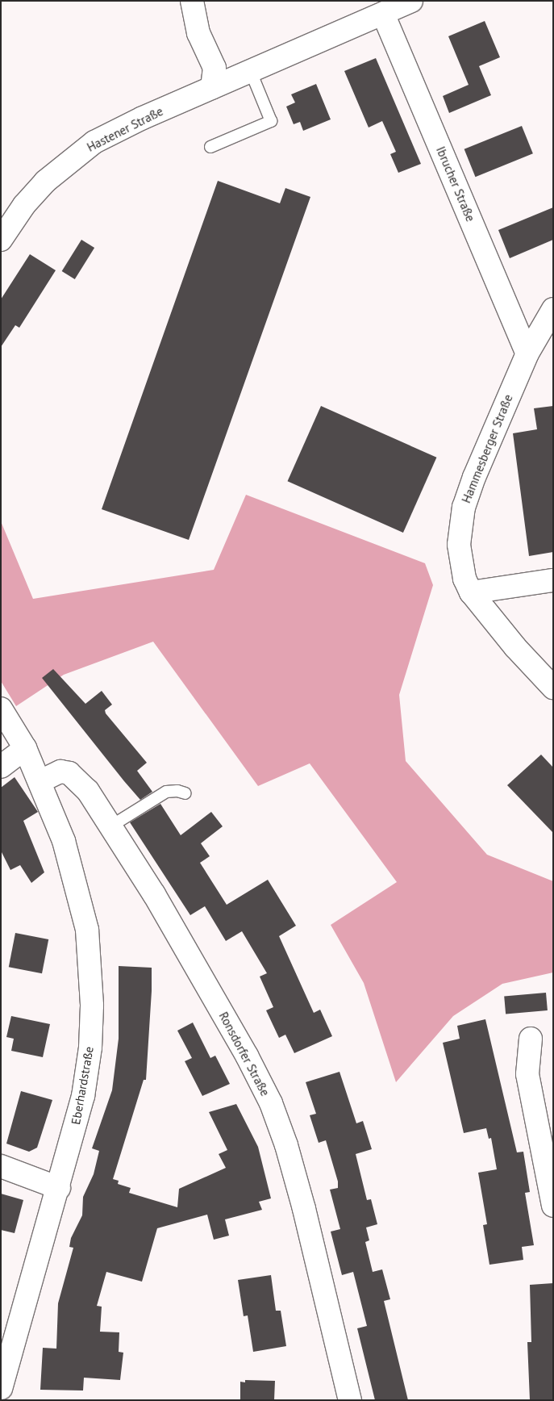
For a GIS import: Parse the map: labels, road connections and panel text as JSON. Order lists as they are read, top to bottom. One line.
{"streets":{"main road":["Hastener Straße","Ibrucher Straße","Hammesberger Straße","Ronsdorfer Straße","Eberhardstraße"]},"crossings":[["Hastener Straße","Ibrucher Straße"],["Ibrucher Straße","Hammesberger Straße"],["Ronsdorfer Straße","Eberhardstraße"]]}
